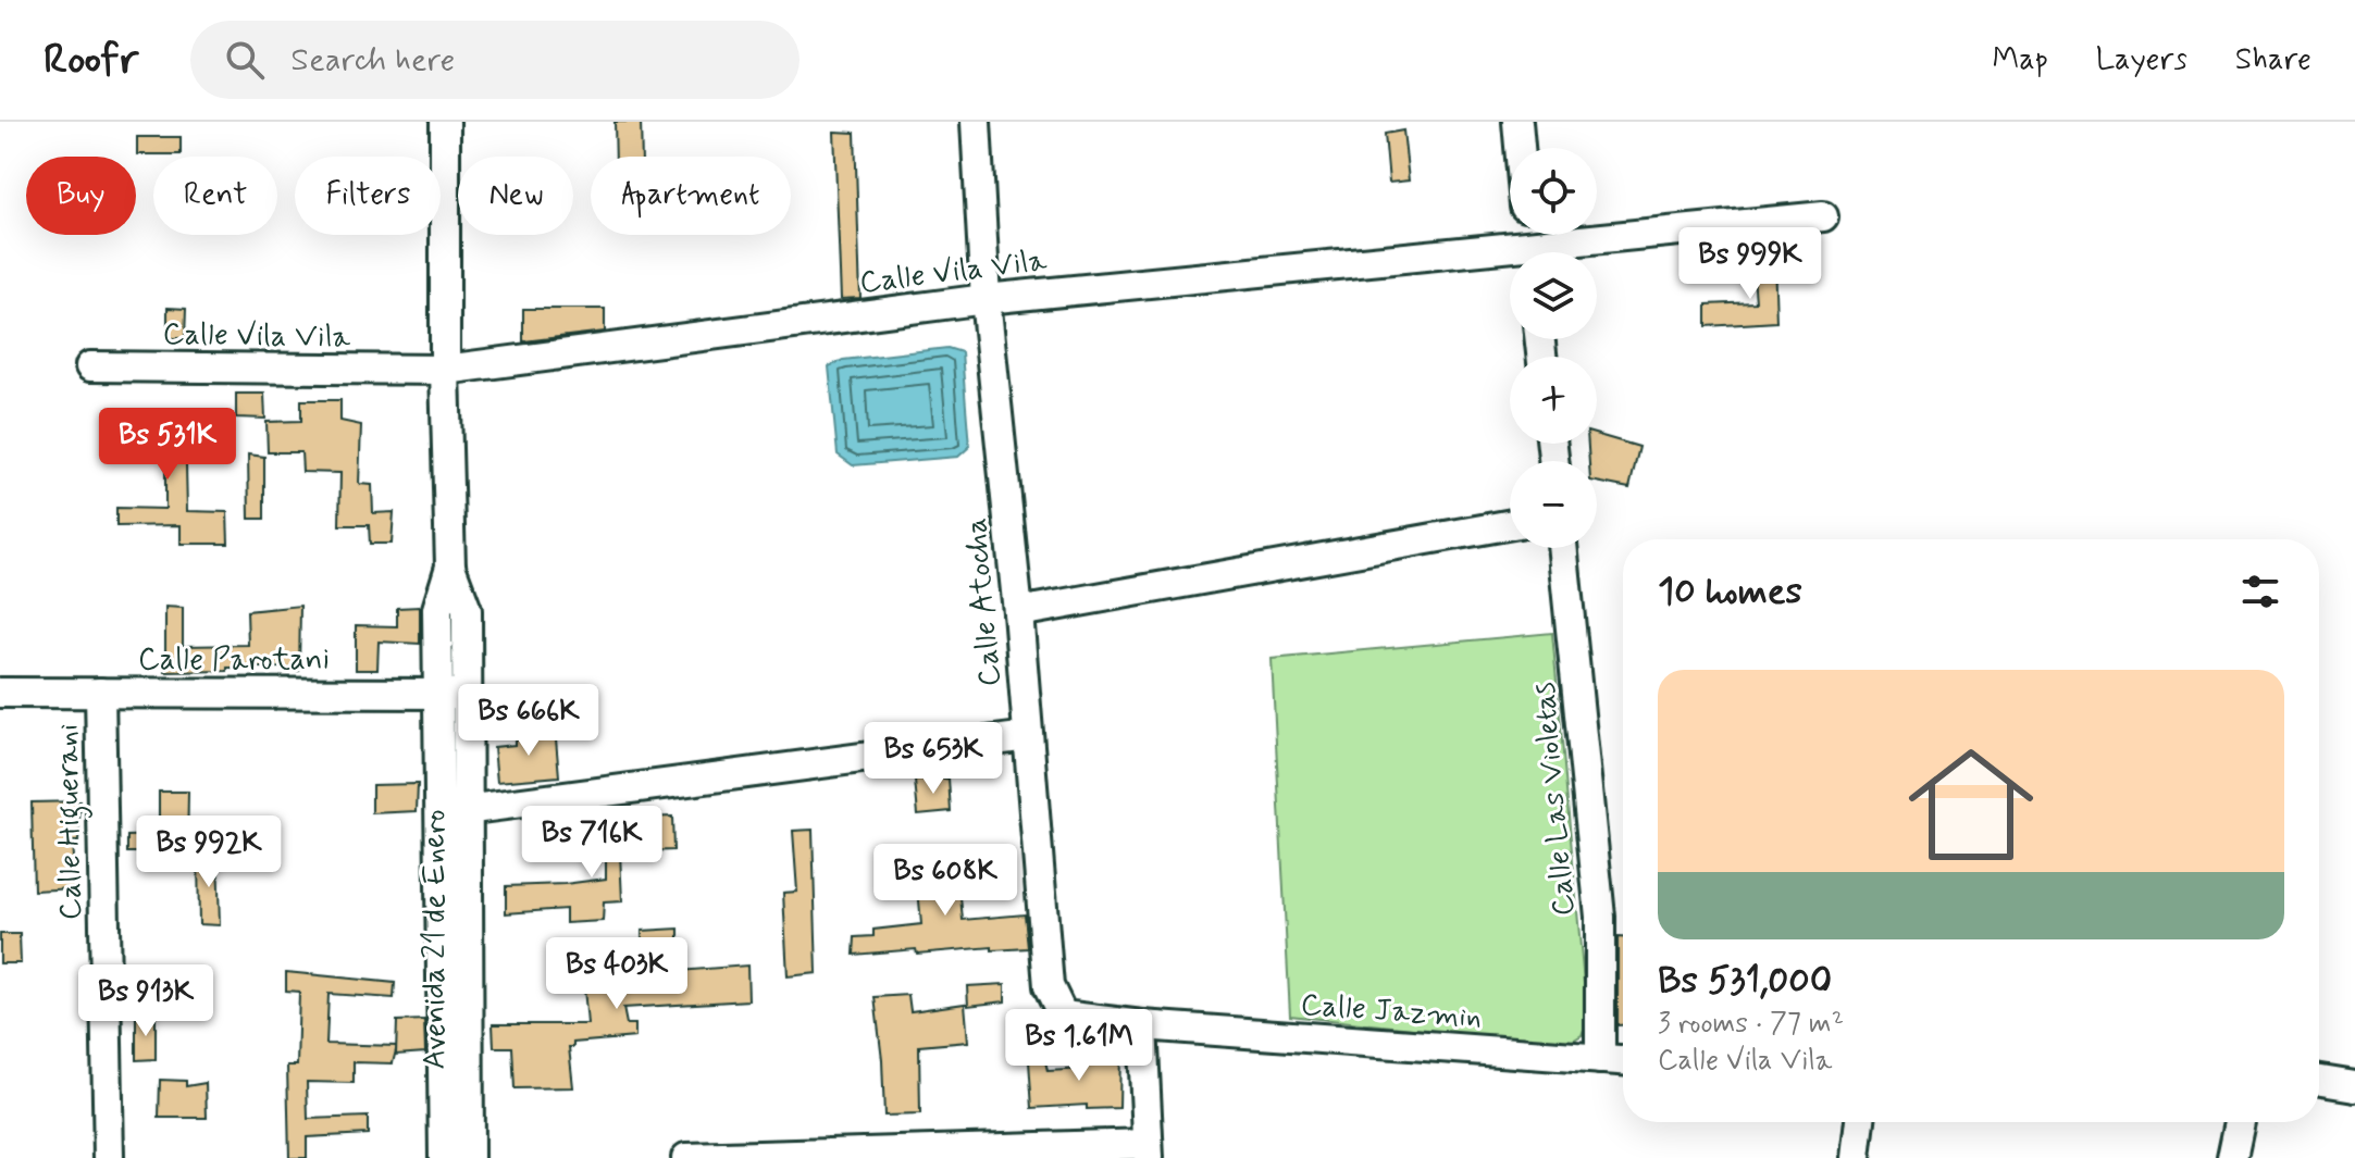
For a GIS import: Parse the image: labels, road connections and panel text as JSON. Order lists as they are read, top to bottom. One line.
{"streets":{"street":["Calle Vila Vila","Calle Atocha","Calle Parotani","Calle Las Violetas","Calle Higuerani","Avenida 21 de Enero","Calle Jazmin"]},"crossings":[["Calle Vila Vila","Calle Atocha"],["Calle Vila Vila","Avenida 21 de Enero"],["Calle Atocha","Calle Jazmin"],["Calle Parotani","Calle Higuerani"],["Calle Parotani","Avenida 21 de Enero"],["Calle Las Violetas","Calle Jazmin"]],"page":{"header":"Roofr","search":"Search here","nav":["Map","Layers","Share"],"map_buttons":["+","−"],"chip":["Buy","Rent","Filters","New","Apartment"],"price":["Bs 999K","Bs 531K","Bs 666K","Bs 653K","Bs 716K","Bs 992K","Bs 608K","Bs 403K","Bs 913K","Bs 1.61M"],"heading":"10 homes","list":[{"name":"Bs 531,000","note":"3 rooms · 77 m² · Calle Vila Vila"}]}}
